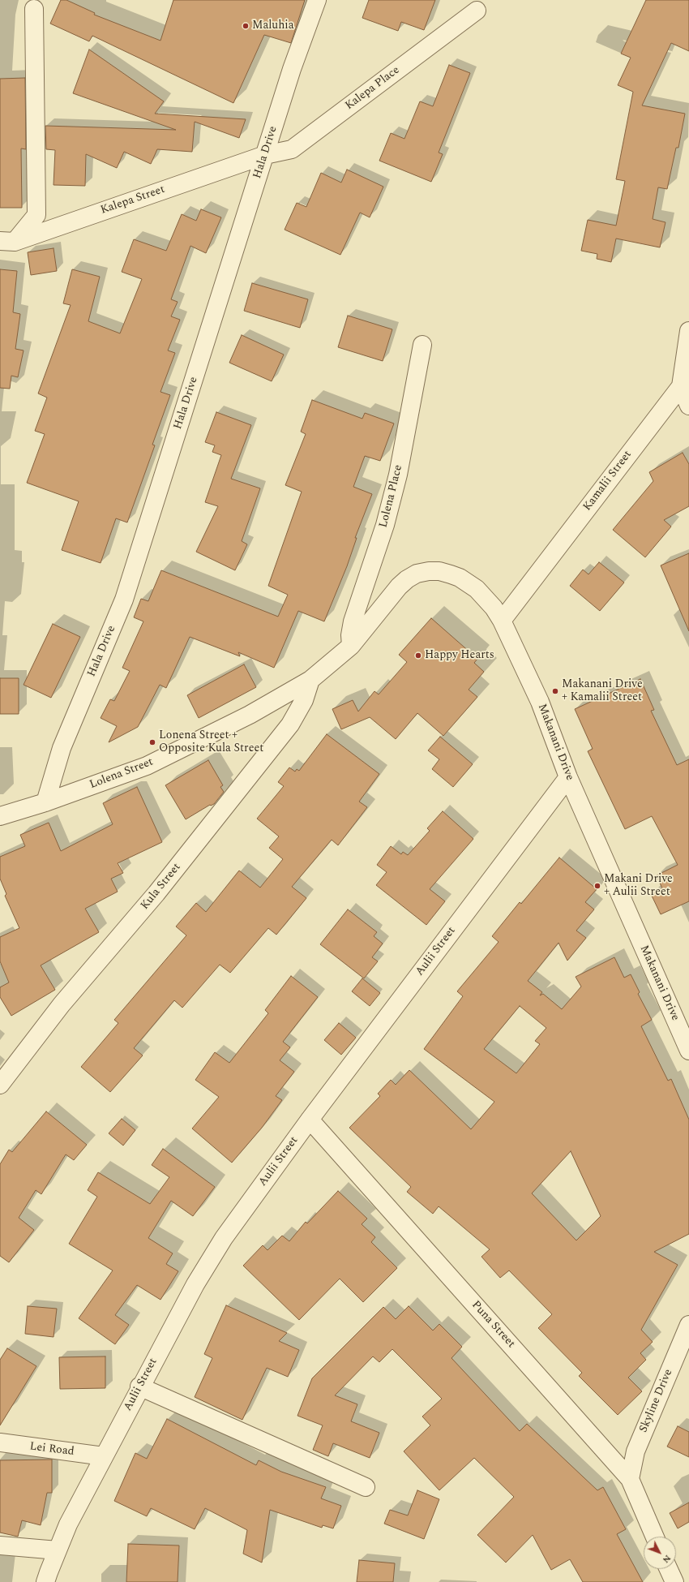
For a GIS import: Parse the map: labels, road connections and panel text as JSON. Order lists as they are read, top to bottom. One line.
{"streets":{"street":["Kalepa Place","Hala Drive","Kalepa Street","Kamalii Street","Lolena Place","Makanani Drive","Lolena Street","Kula Street","Aulii Street","Puna Street","Skyline Drive","Lei Road"]},"crossings":[["Kalepa Place","Hala Drive"],["Kalepa Place","Kalepa Street"],["Hala Drive","Kalepa Street"],["Hala Drive","Lolena Street"],["Kamalii Street","Makanani Drive"],["Lolena Place","Makanani Drive"],["Lolena Place","Lolena Street"],["Makanani Drive","Lolena Street"],["Makanani Drive","Aulii Street"],["Lolena Street","Kula Street"],["Aulii Street","Puna Street"],["Aulii Street","Lei Road"],["Puna Street","Skyline Drive"]],"places":["Maluhia","Happy Hearts","Makanani Drive + Kamalii Street","Lonena Street + Opposite Kula Street","Makani Drive + Aulii Street"],"north":"bottom right"}
